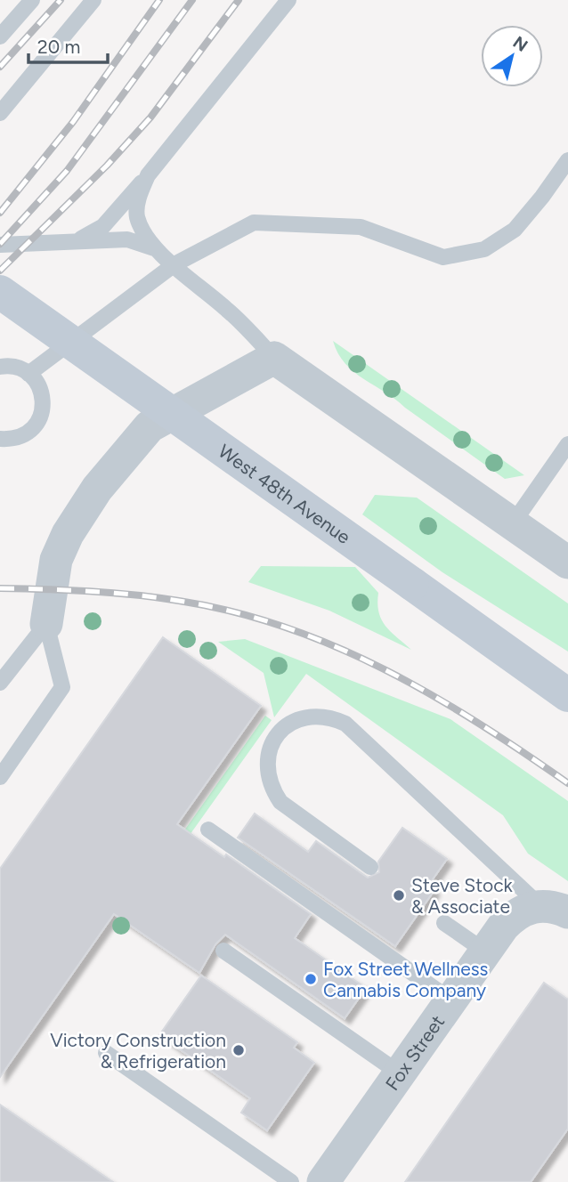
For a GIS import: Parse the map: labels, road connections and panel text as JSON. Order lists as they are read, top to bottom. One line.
{"streets":{"street":["West 48th Avenue","Fox Street"]},"places":["Steve Stock & Associate","Fox Street Wellness Cannabis Company","Victory Construction & Refrigeration"],"scale_bar":"20 m","north":"top right"}
